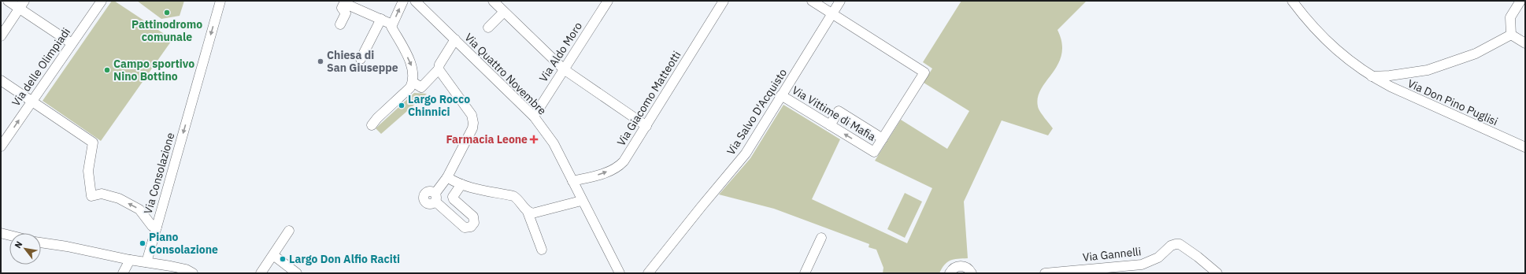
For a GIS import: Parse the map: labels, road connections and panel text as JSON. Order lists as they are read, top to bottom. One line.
{"streets":{"street":["Via Aldo Moro","Via delle Olimpiadi","Via Quattro Novembre","Via Giacomo Matteotti","Via Don Pino Puglisi","Via Salvo D'Acquisto","Via Vittime di Mafia","Via Consolazione","Via Gannelli"]},"crossings":[["Via Aldo Moro","Via Quattro Novembre"],["Via delle Olimpiadi","Via Consolazione"],["Via Quattro Novembre","Via Giacomo Matteotti"],["Via Salvo D'Acquisto","Via Vittime di Mafia"]],"one_way":["Via Giacomo Matteotti","Via Vittime di Mafia"],"places":{"other":["Pattinodromo comunale","Chiesa di San Giuseppe","Campo sportivo Nino Bottino","Largo Rocco Chinnici","Piano Consolazione","Largo Don Alfio Raciti"],"health":["Farmacia Leone"]},"north":"top left"}
